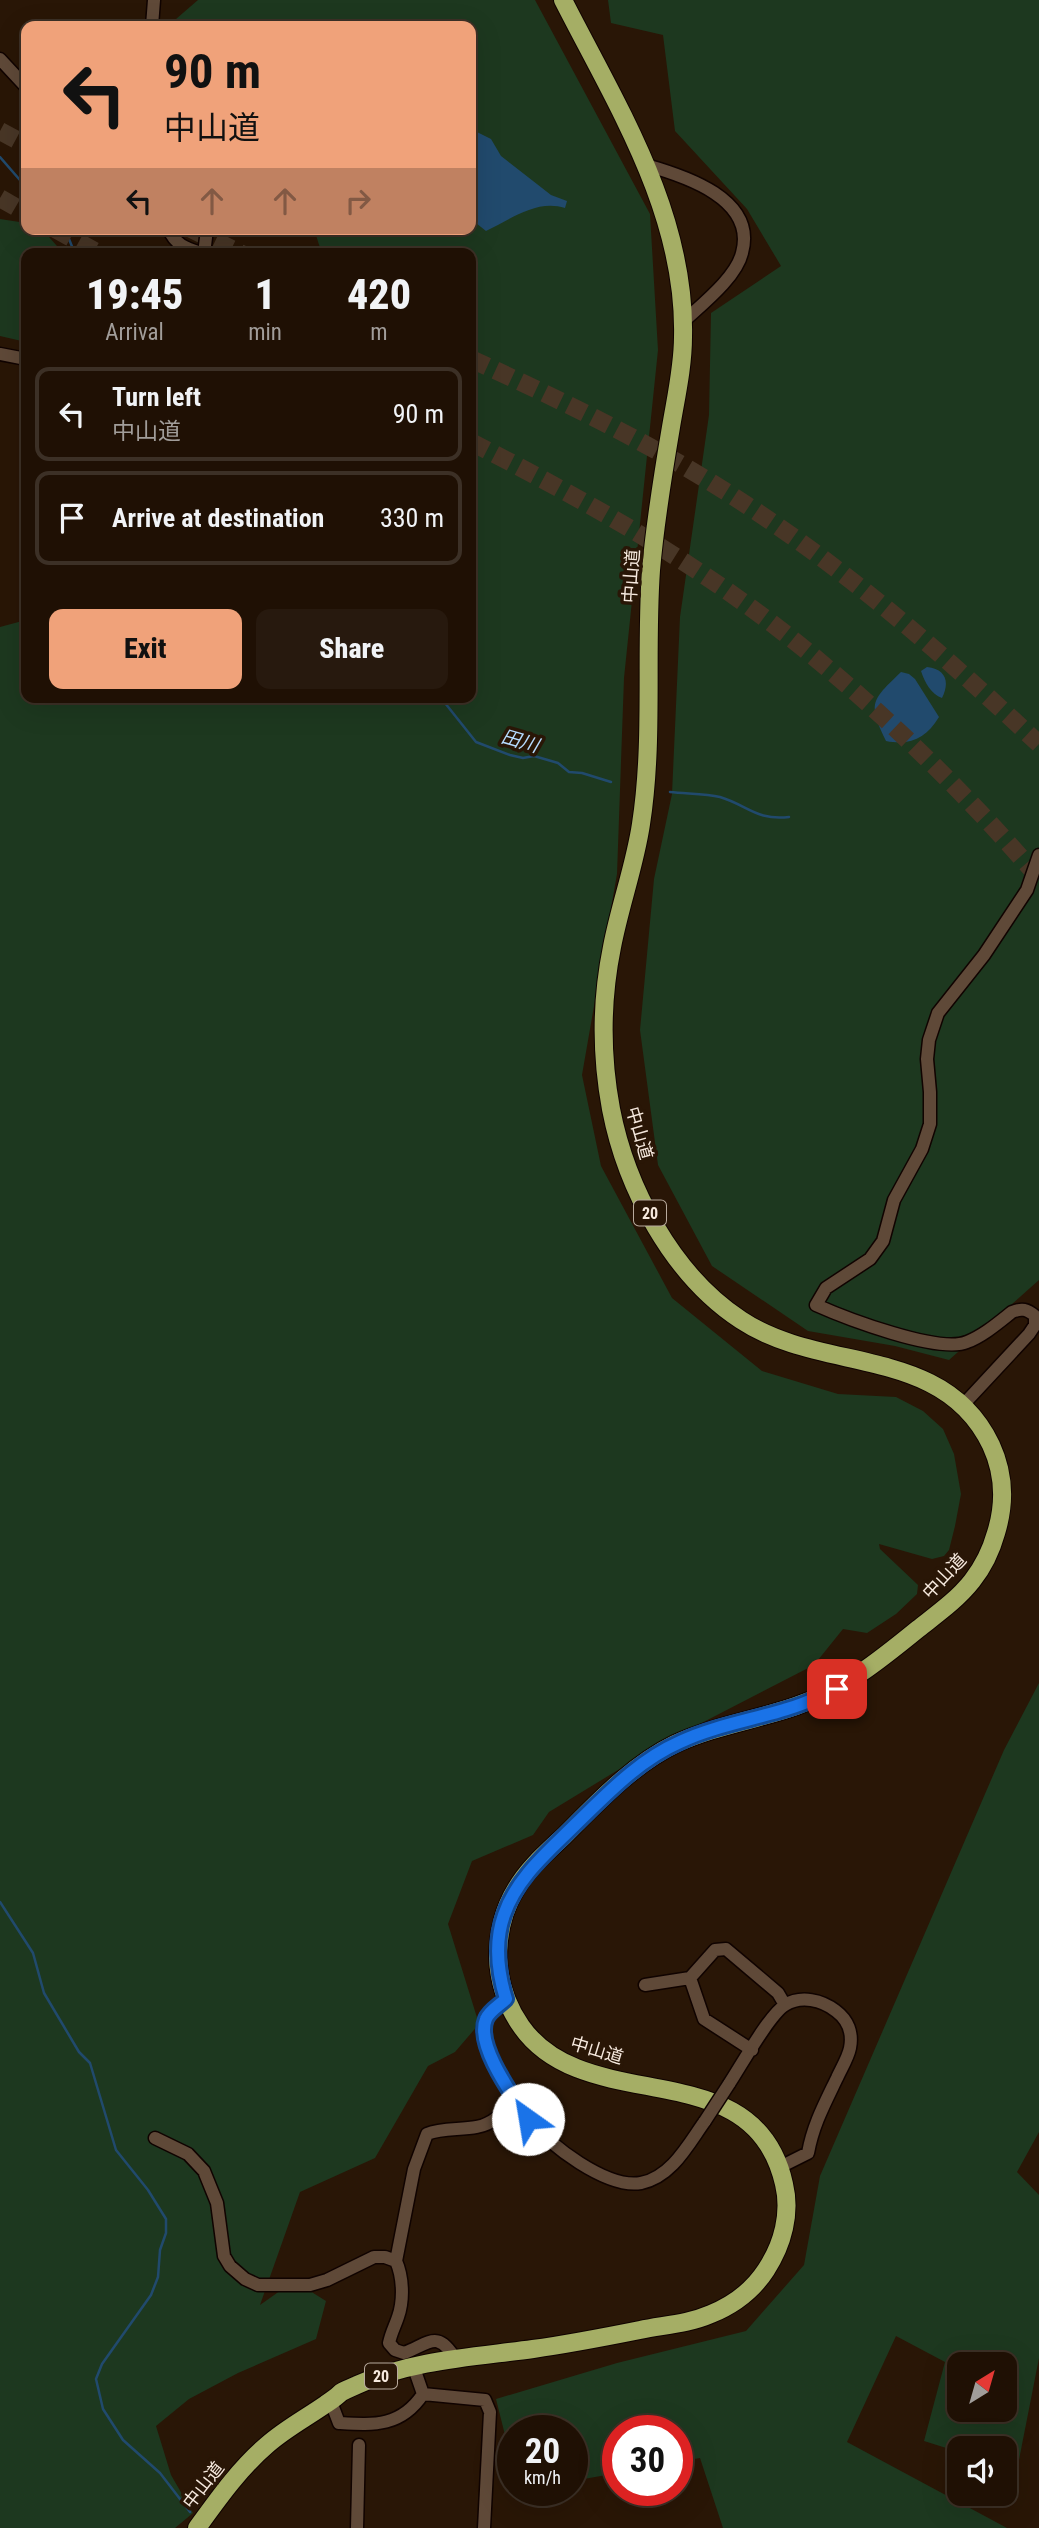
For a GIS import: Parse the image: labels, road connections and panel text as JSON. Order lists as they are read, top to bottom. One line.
{"streets":{"highway":["中山道","20"]},"water":["田川"],"north":"top right","page":{"turn":["90 m","中山道"],"eta":["19:45","Arrival","1","min","420","m"],"list":[{"name":"Turn left","note":"中山道","value":"90 m"},{"name":"Arrive at destination","value":"330 m"}],"buttons":["Exit","Share"],"speed":"20 km/h","limit":"30"}}
